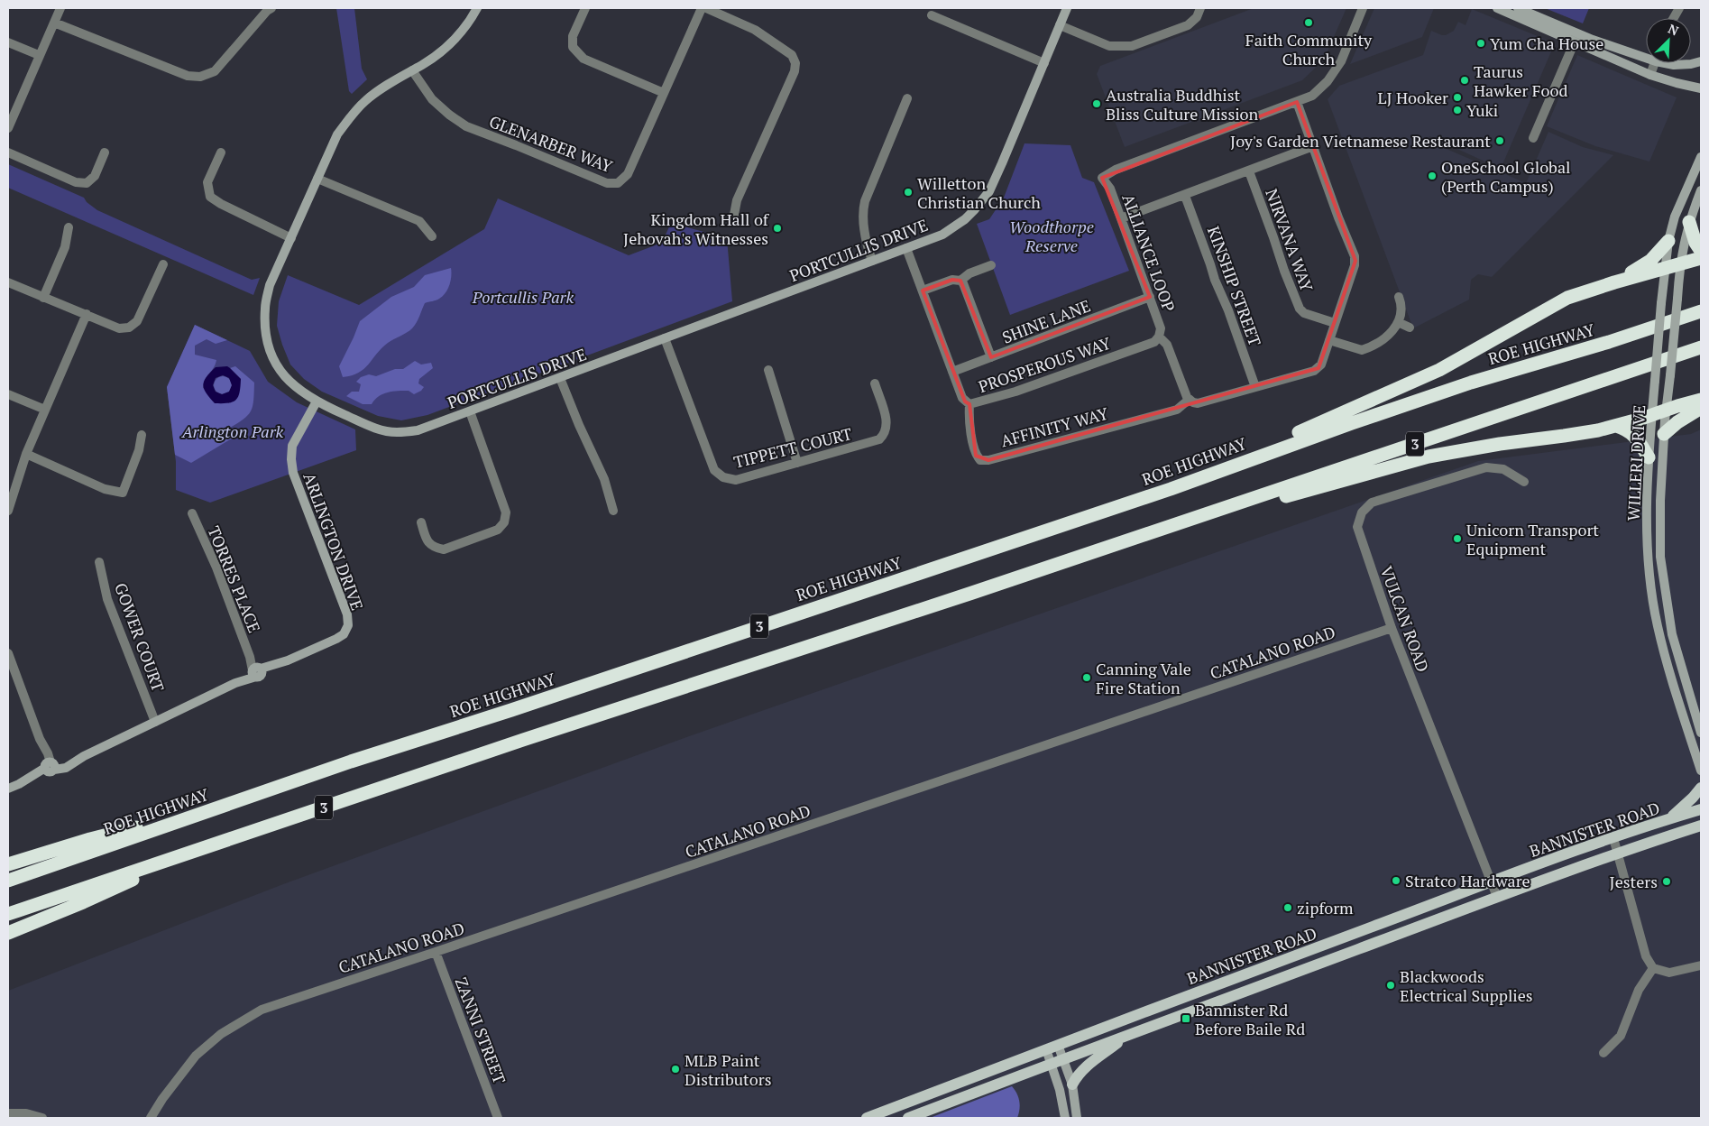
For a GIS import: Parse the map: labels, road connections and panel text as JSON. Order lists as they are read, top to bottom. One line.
{"streets":{"highway":["ROE HIGHWAY","3"],"main road":["BANNISTER ROAD"],"street":["GLENARBER WAY","NIRVANA WAY","PORTCULLIS DRIVE","ALLIANCE LOOP","KINSHIP STREET","SHINE LANE","PROSPEROUS WAY","AFFINITY WAY","TIPPETT COURT","WILLERI DRIVE","ARLINGTON DRIVE","TORRES PLACE","VULCAN ROAD","GOWER COURT","CATALANO ROAD","ZANNI STREET"]},"crossings":[["GLENARBER WAY","PORTCULLIS DRIVE"],["PORTCULLIS DRIVE","PROSPEROUS WAY"],["PORTCULLIS DRIVE","TIPPETT COURT"],["PORTCULLIS DRIVE","ARLINGTON DRIVE"],["ALLIANCE LOOP","SHINE LANE"],["ALLIANCE LOOP","PROSPEROUS WAY"],["ALLIANCE LOOP","AFFINITY WAY"],["SHINE LANE","PROSPEROUS WAY"],["PROSPEROUS WAY","AFFINITY WAY"],["ARLINGTON DRIVE","TORRES PLACE"],["ARLINGTON DRIVE","GOWER COURT"],["VULCAN ROAD","CATALANO ROAD"],["VULCAN ROAD","BANNISTER ROAD"],["CATALANO ROAD","ZANNI STREET"]],"parks":["Woodthorpe Reserve","Portcullis Park","Arlington Park"],"places":{"other":["Faith Community Church","Yum Cha House","Taurus Hawker Food","LJ Hooker","Australia Buddhist Bliss Culture Mission","Yuki","Joy's Garden Vietnamese Restaurant","OneSchool Global (Perth Campus)","Willetton Christian Church","Kingdom Hall of Jehovah's Witnesses","Unicorn Transport Equipment","Canning Vale Fire Station","Stratco Hardware","Jesters","zipform","Blackwoods Electrical Supplies","MLB Paint Distributors"],"transit":["Bannister Rd Before Baile Rd"]},"north":"top right"}
